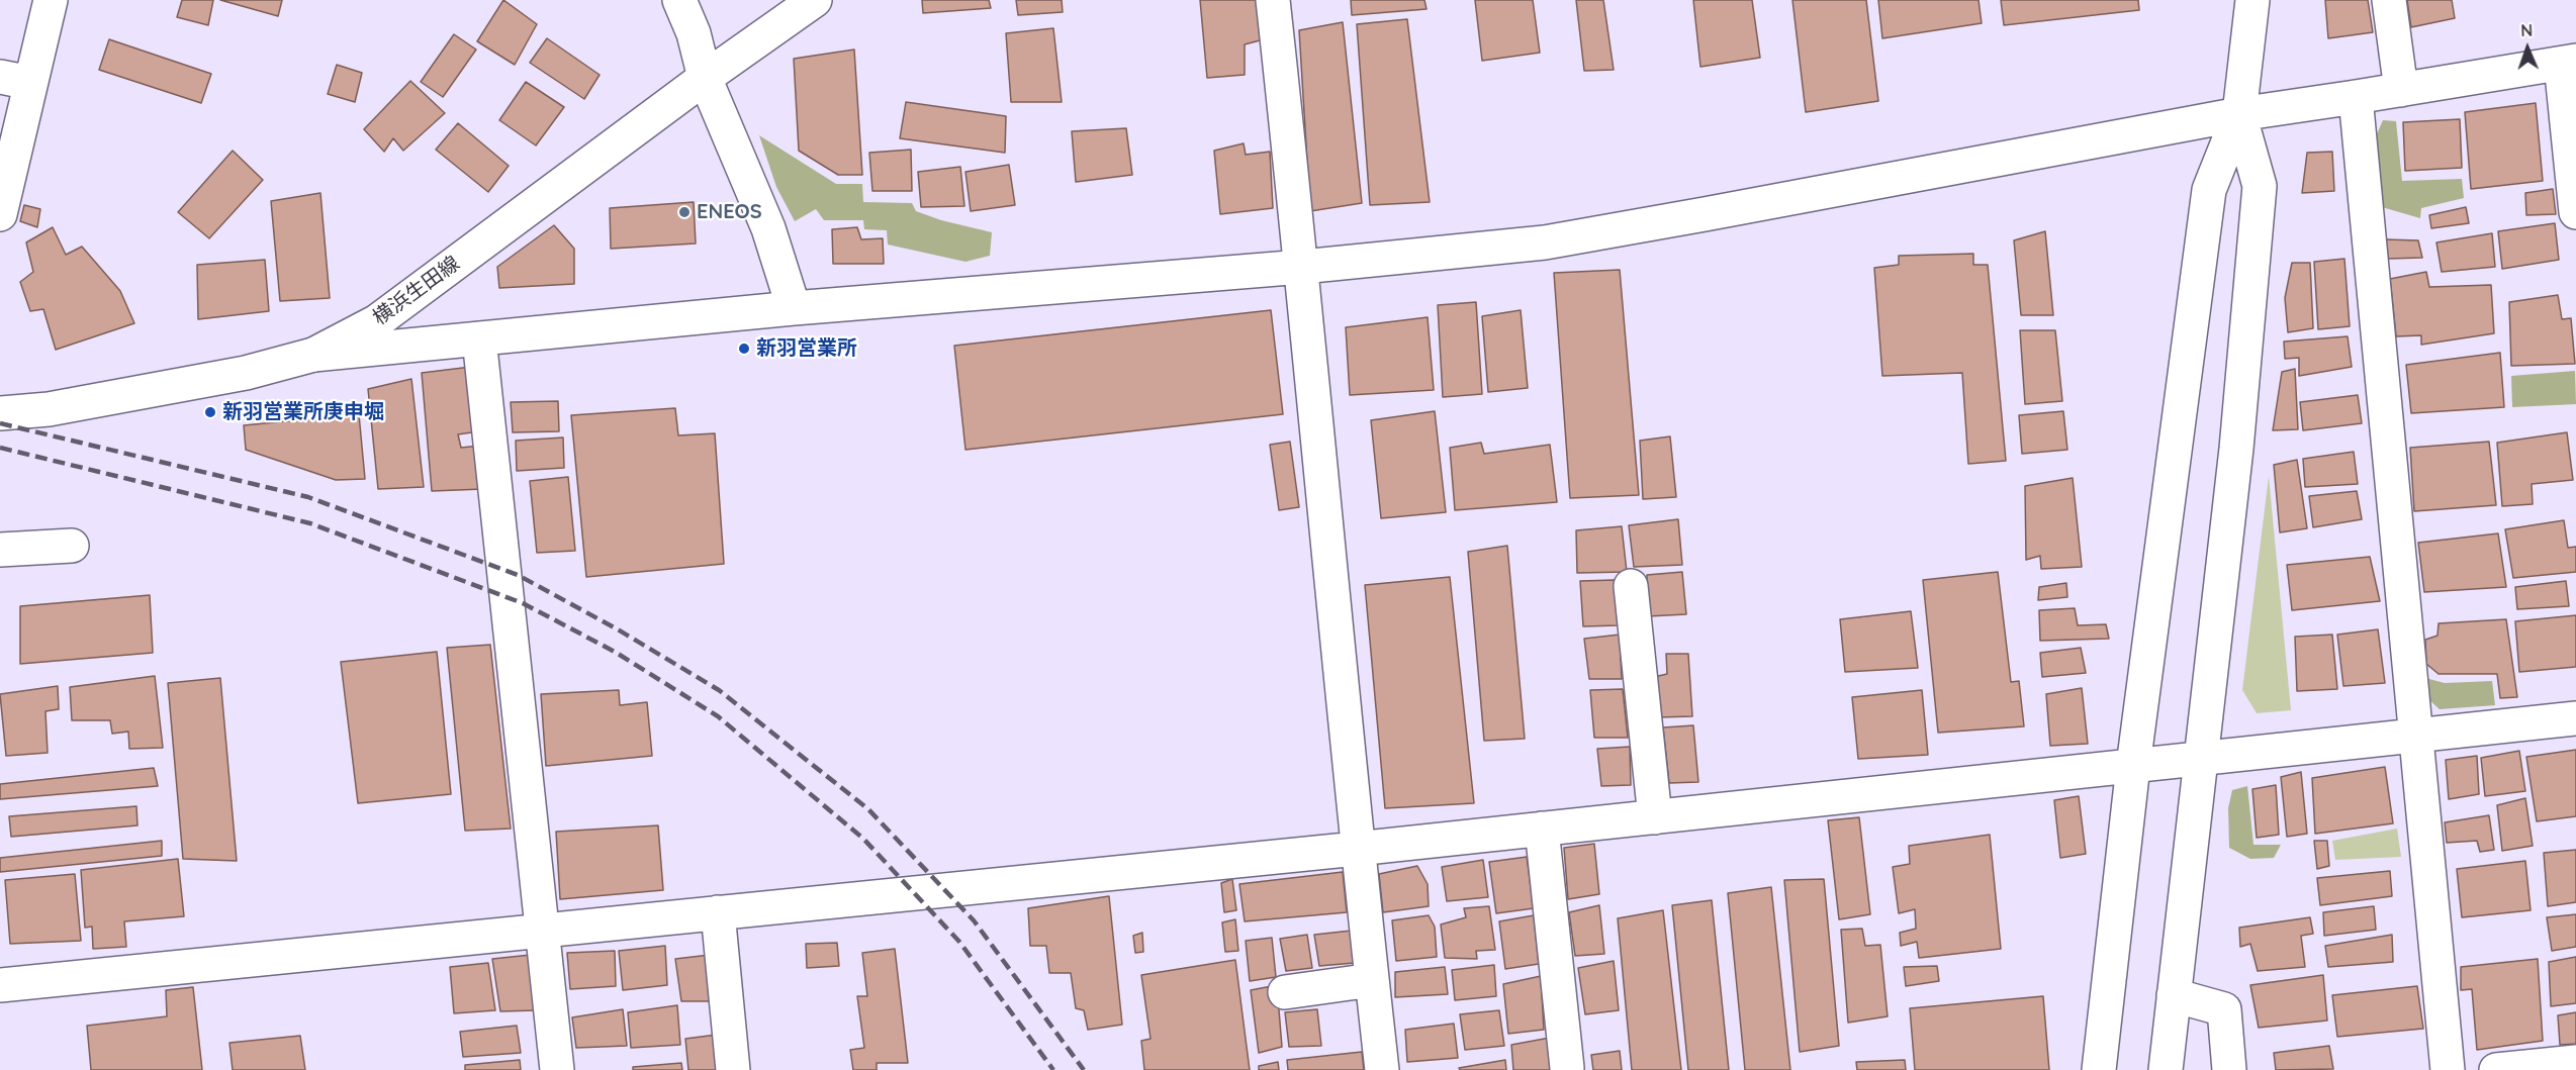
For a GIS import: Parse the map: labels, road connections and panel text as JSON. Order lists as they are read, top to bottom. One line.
{"streets":{"street":["横浜生田線"]},"places":["ENEOS","新羽営業所","新羽営業所庚申堀"],"north":"top"}
